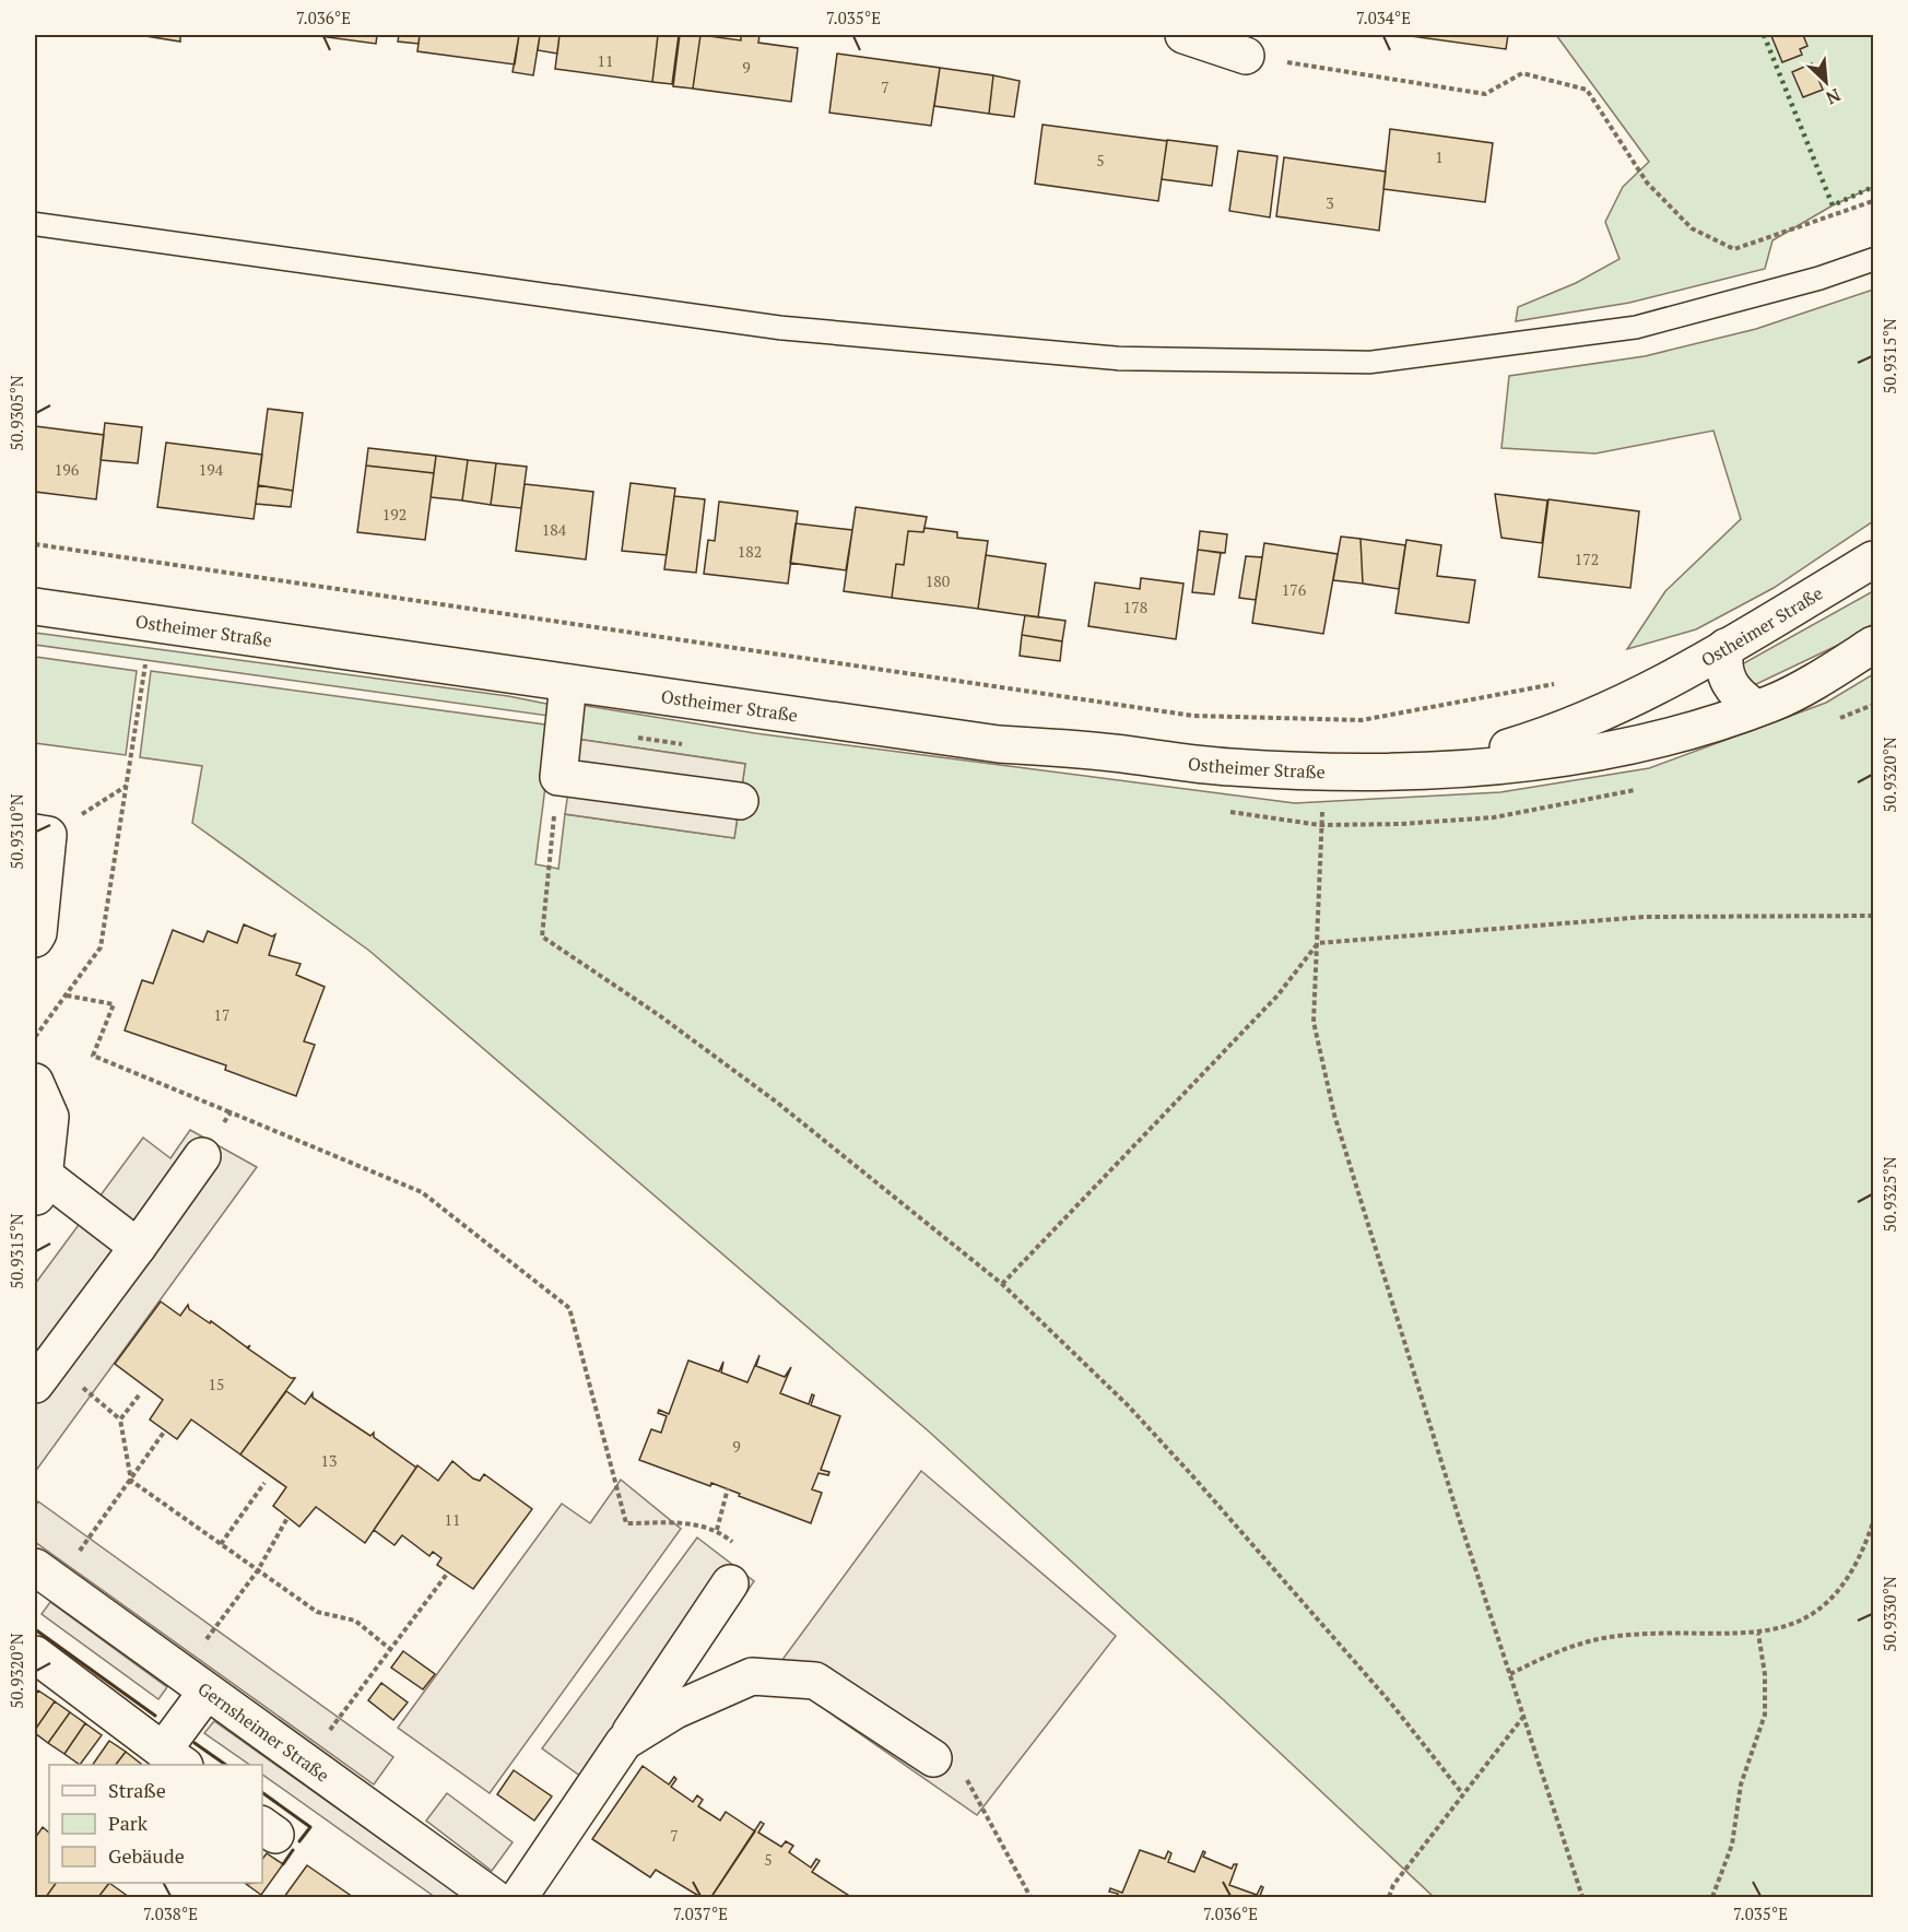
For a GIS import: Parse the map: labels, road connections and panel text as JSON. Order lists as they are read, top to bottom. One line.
{"streets":{"main road":["Ostheimer Straße","Gernsheimer Straße"]},"house_numbers":["11","9","7","1","5","3","196","194","192","184","182","172","180","176","178","17","15","9","13","11","7","5"],"legend":["Straße","Park","Gebäude"],"north":"bottom right","coordinates":["7.036°E","7.035°E","7.034°E","50.9315°N","50.9305°N","50.9320°N","50.9310°N","50.9325°N","50.9330°N","7.038°E","7.037°E"]}
